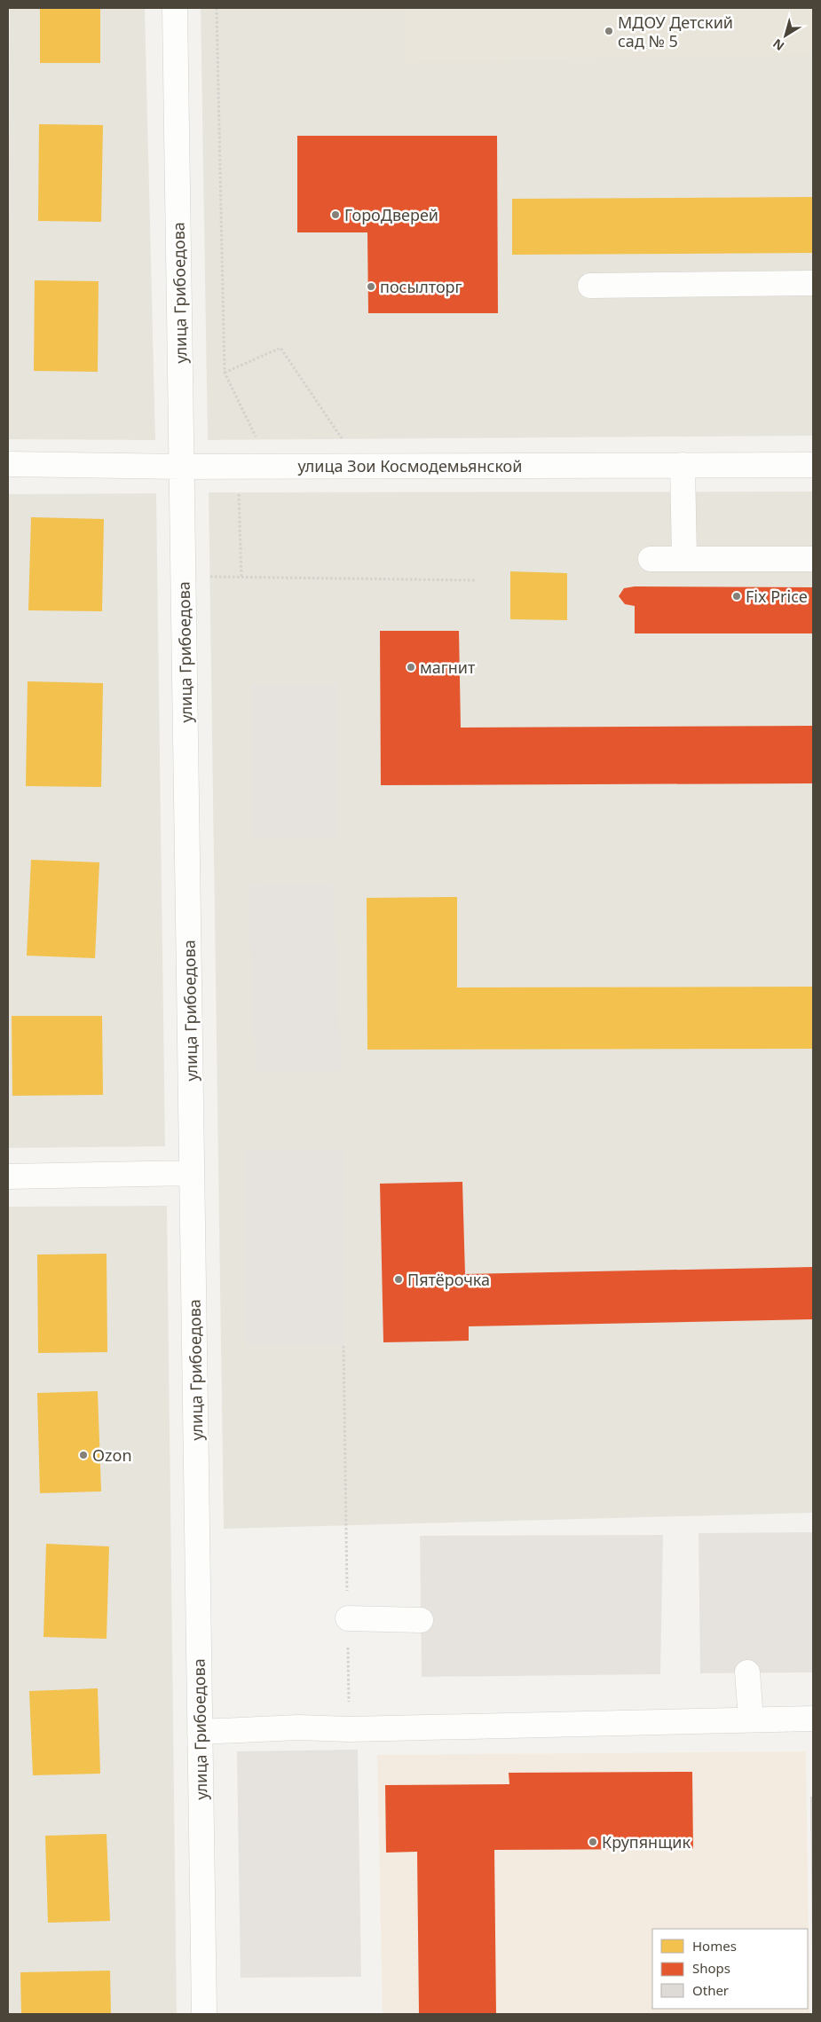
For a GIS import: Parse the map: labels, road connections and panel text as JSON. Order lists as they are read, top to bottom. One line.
{"streets":{"street":["улица Грибоедова","улица Зои Космодемьянской"]},"crossings":[["улица Грибоедова","улица Зои Космодемьянской"]],"places":["МДОУ Детский сад № 5","ГороДверей","посылторг","Fix Price","магнит","Пятёрочка","Ozon","Крупянщик"],"legend":["Homes","Shops","Other"],"north":"bottom left"}
